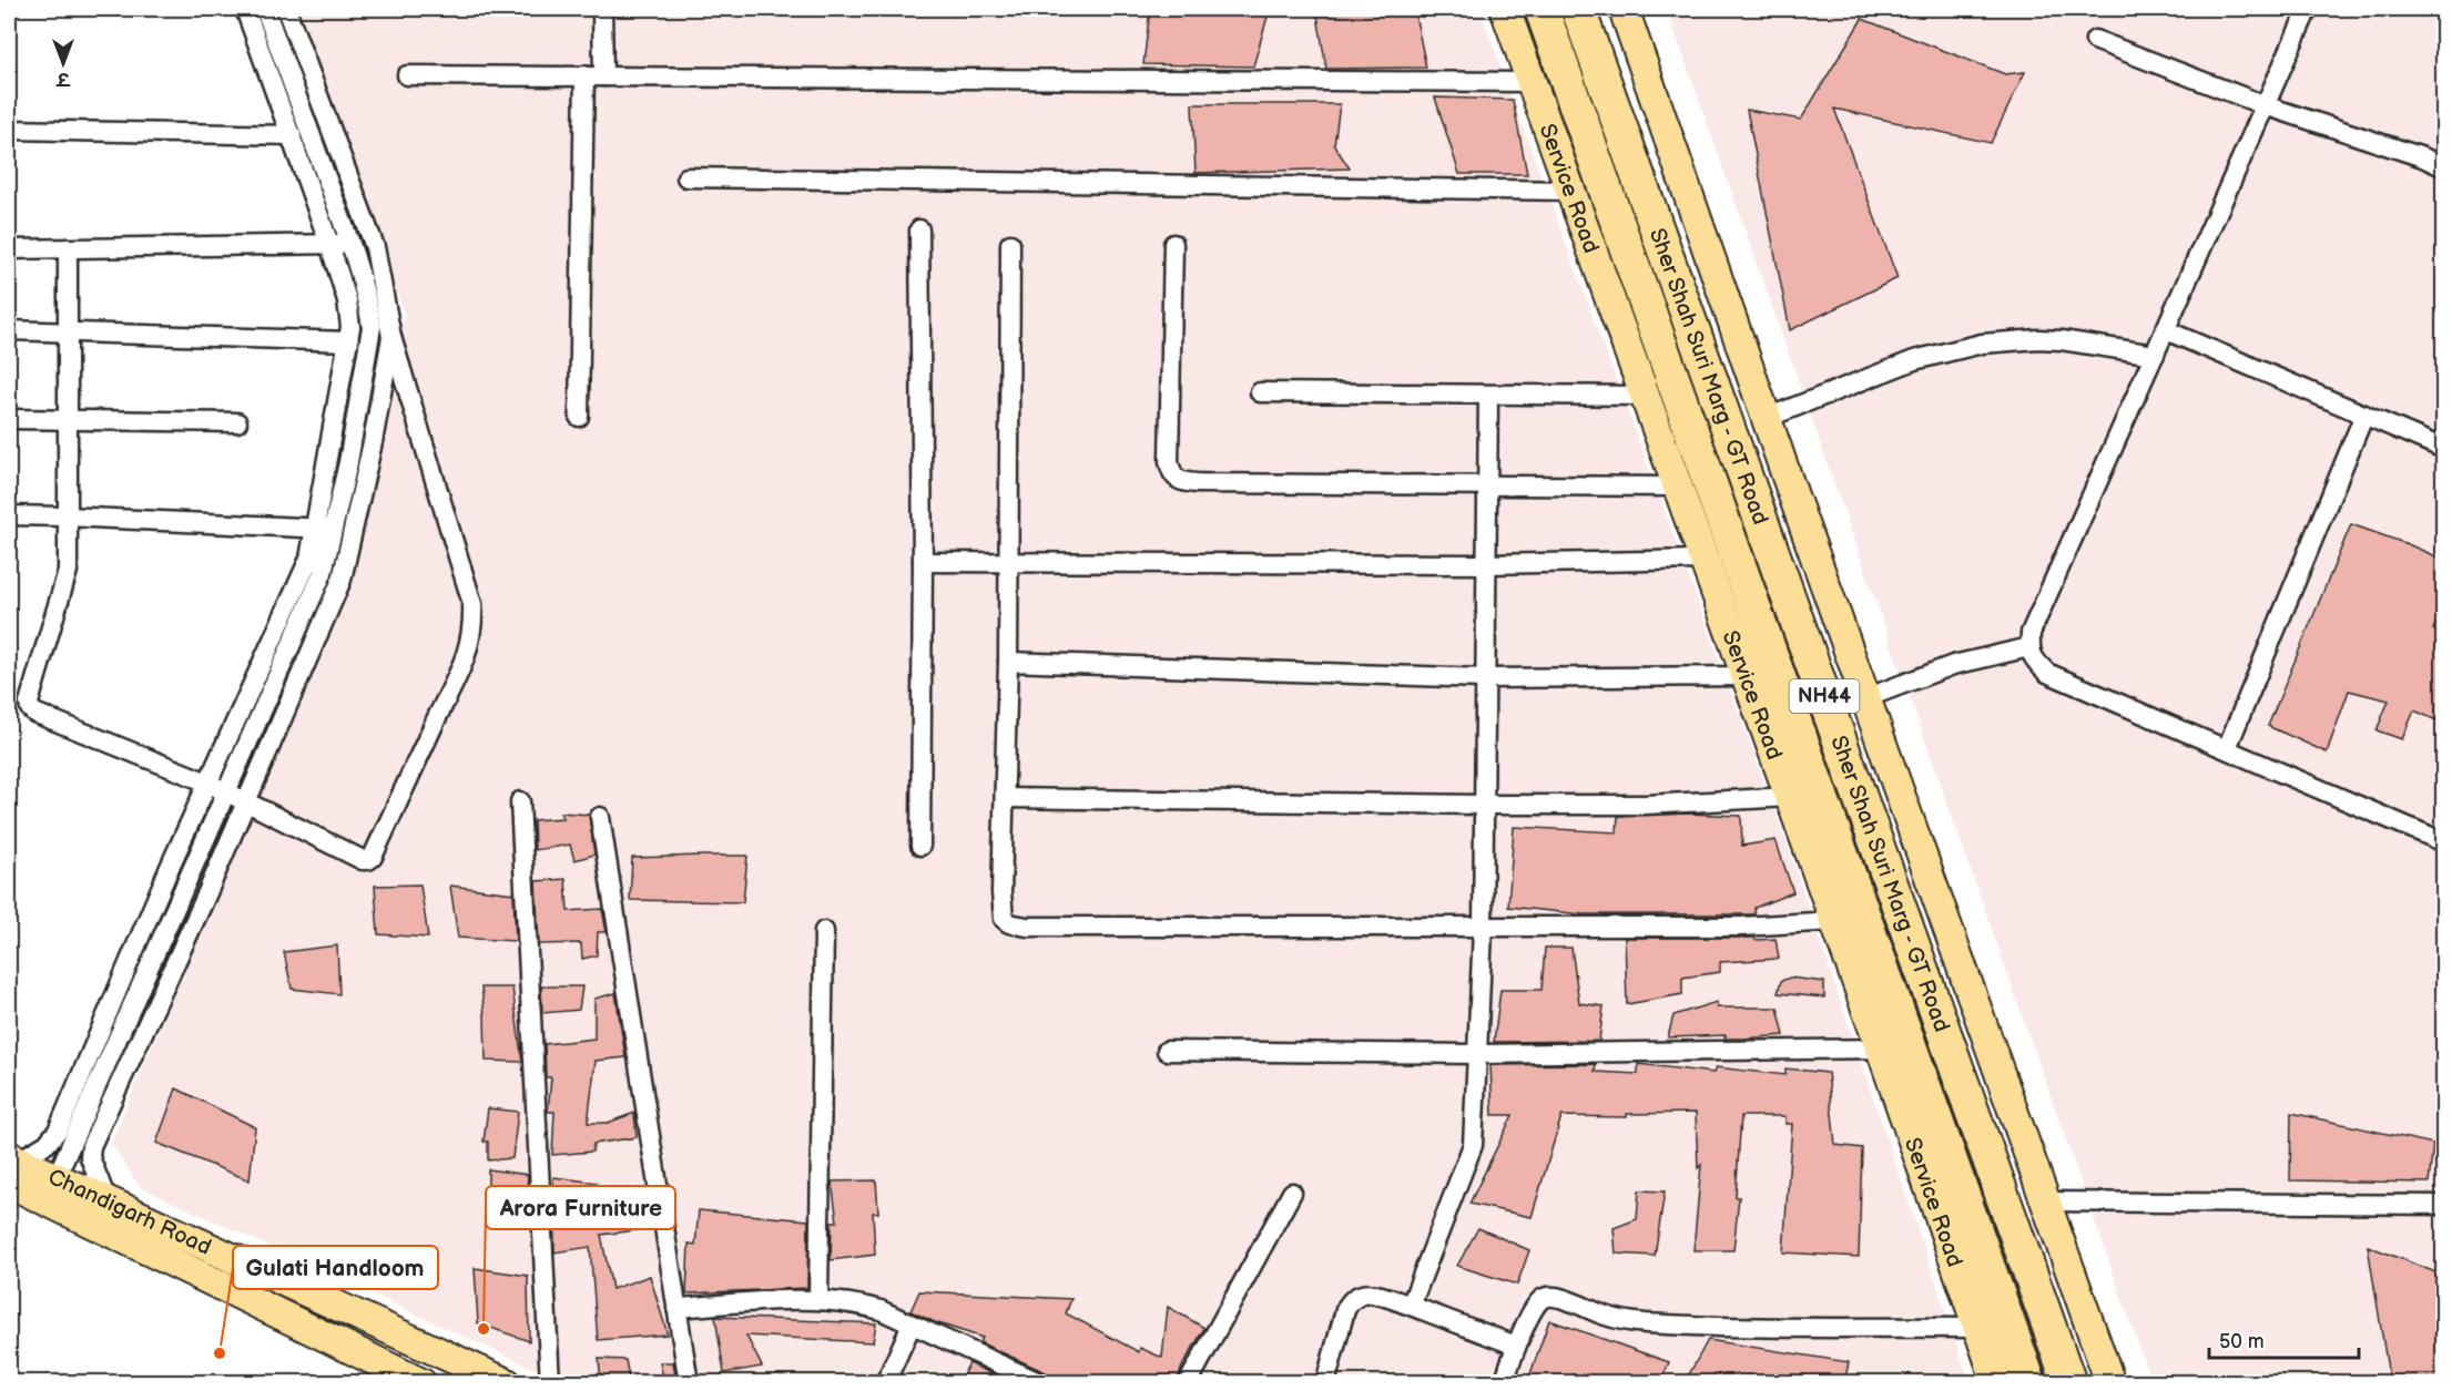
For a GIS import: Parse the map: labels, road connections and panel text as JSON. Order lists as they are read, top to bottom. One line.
{"streets":{"highway":["Sher Shah Suri Marg - GT Road","NH44"],"main road":["Service Road","Chandigarh Road"]},"places":["Arora Furniture","Gulati Handloom"],"scale_bar":"50 m","north":"bottom"}
